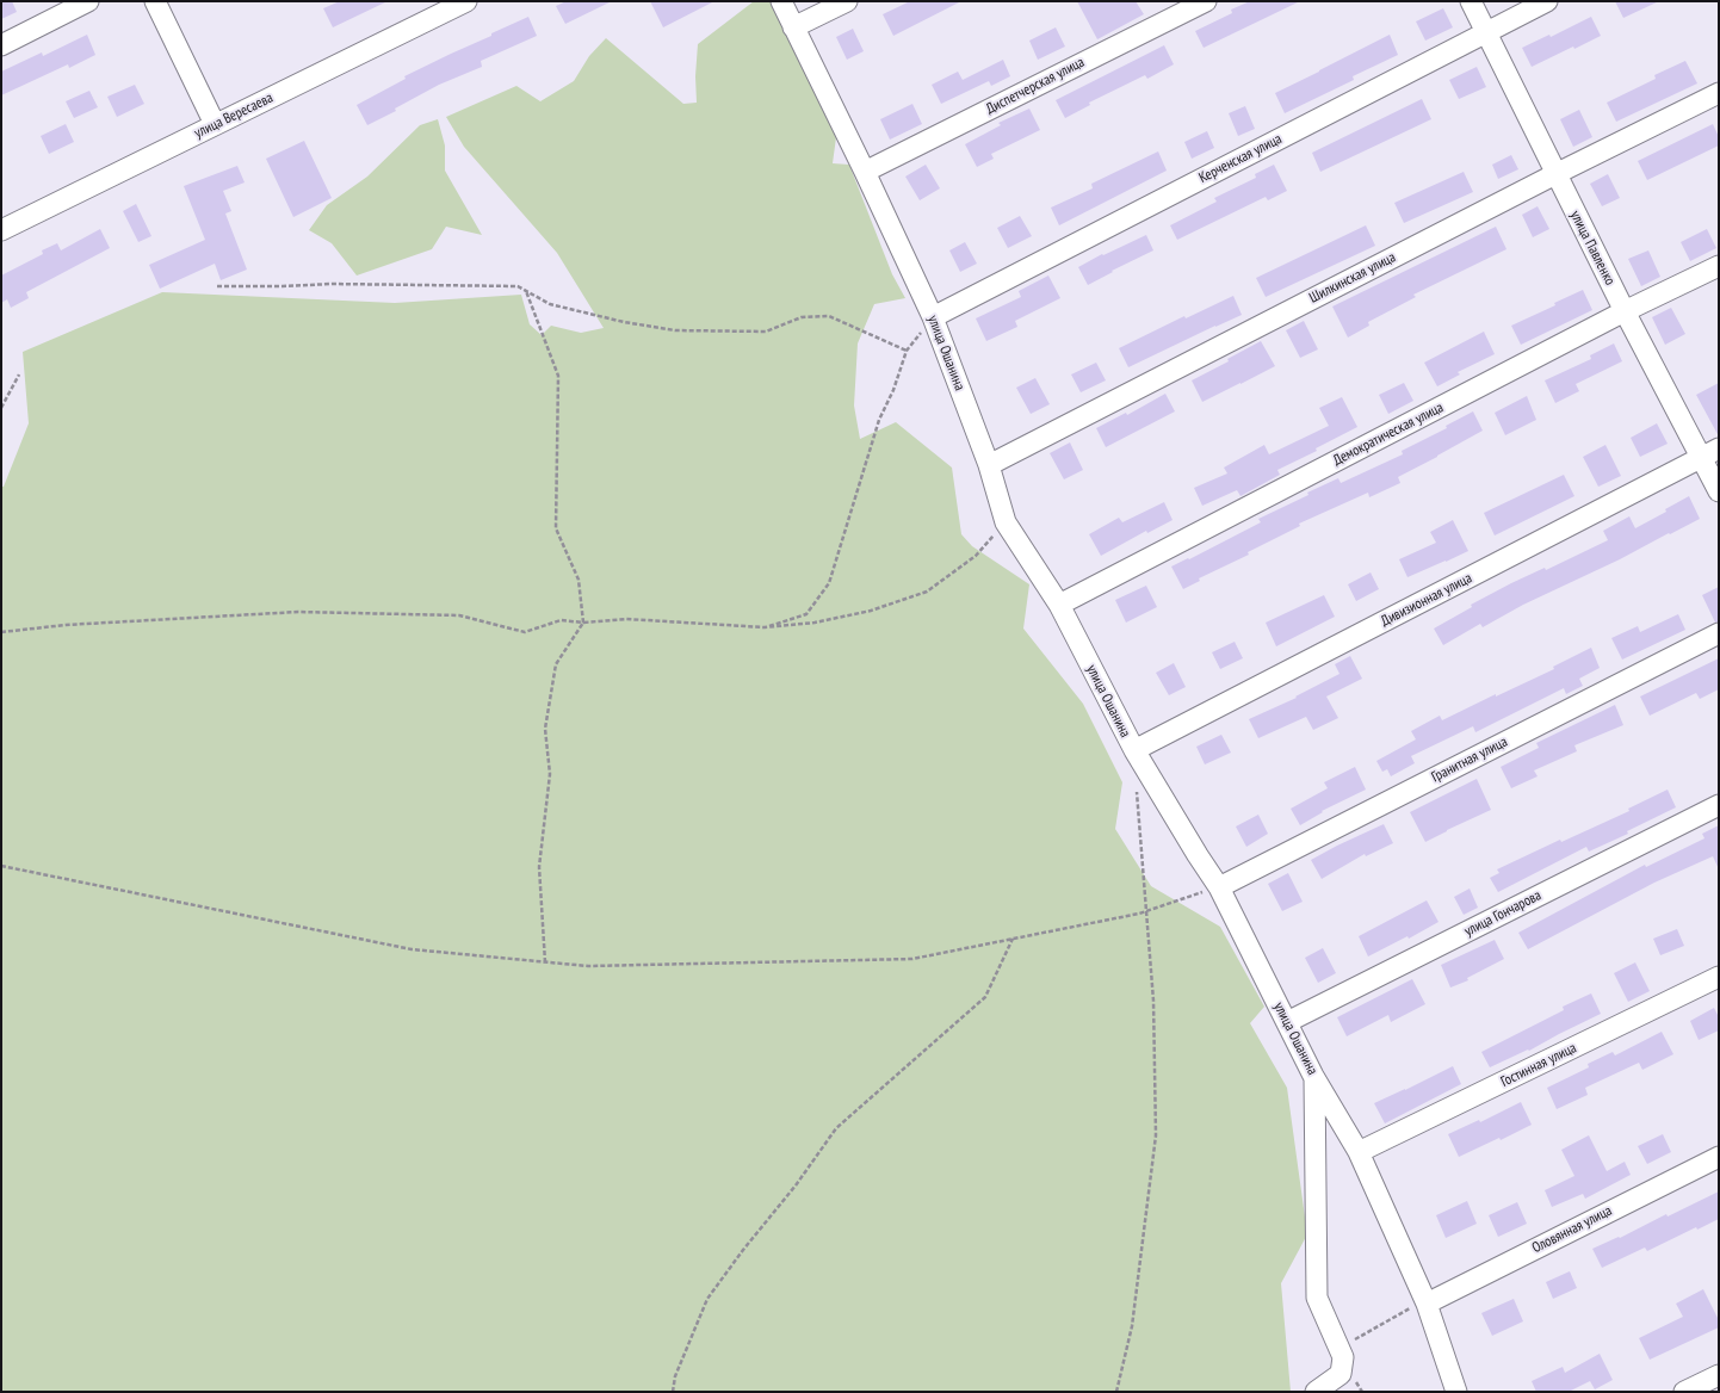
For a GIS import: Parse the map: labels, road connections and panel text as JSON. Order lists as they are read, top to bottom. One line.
{"streets":{"street":["Диспетчерская улица","улица Вересаева","Керченская улица","улица Павленко","Шилкинская улица","улица Ошанина","Демократическая улица","Дивизионная улица","Гранитная улица","улица Гончарова","Гостинная улица","Оловянная улица"]},"crossings":[["Диспетчерская улица","улица Ошанина"],["Керченская улица","улица Павленко"],["Керченская улица","улица Ошанина"],["улица Павленко","Шилкинская улица"],["улица Павленко","Демократическая улица"],["улица Павленко","Дивизионная улица"],["Шилкинская улица","улица Ошанина"],["улица Ошанина","Демократическая улица"],["улица Ошанина","Дивизионная улица"],["улица Ошанина","Гранитная улица"],["улица Ошанина","улица Гончарова"],["улица Ошанина","Гостинная улица"],["улица Ошанина","Оловянная улица"]]}
